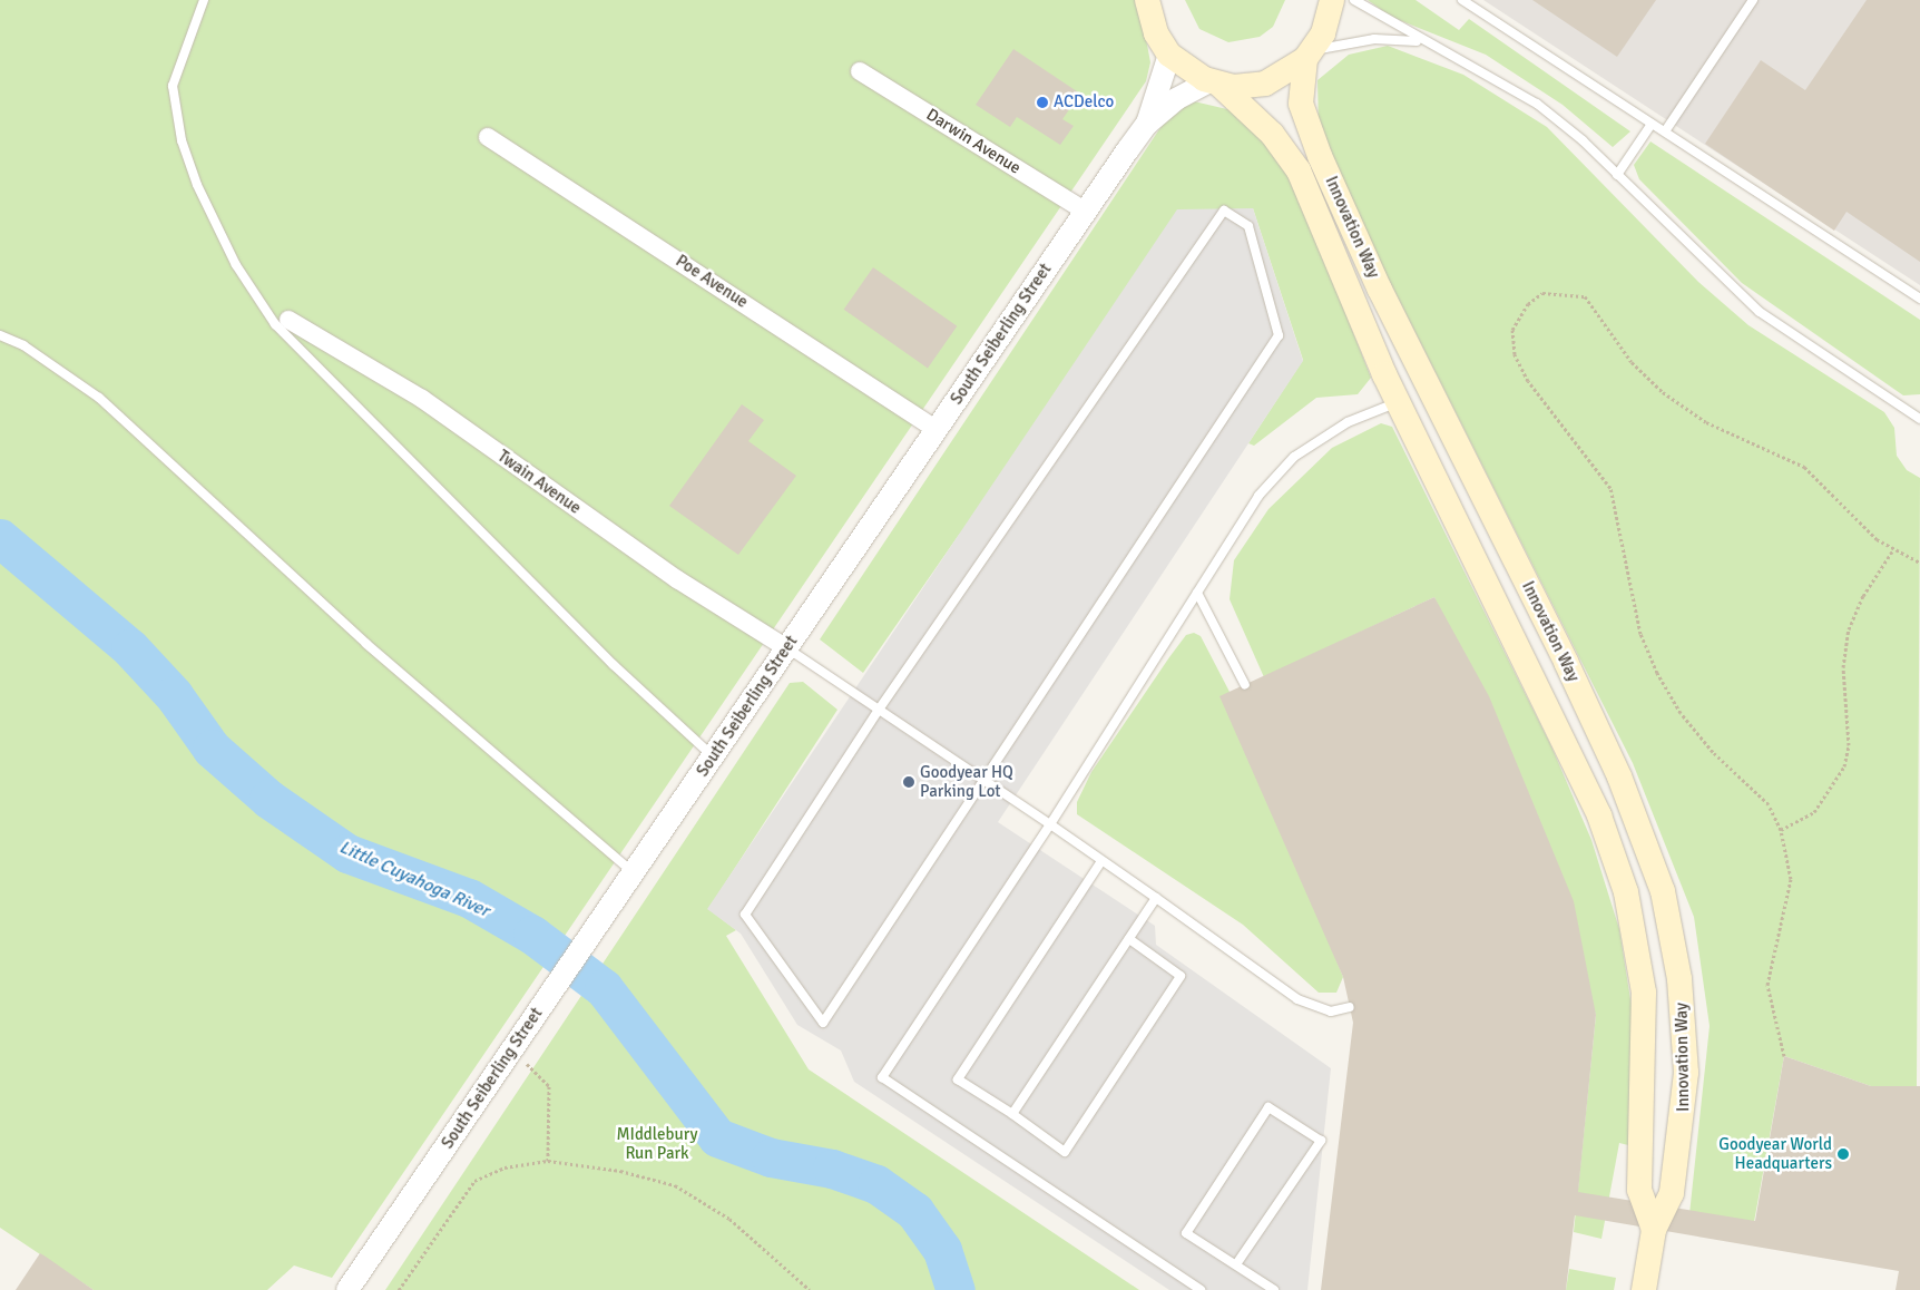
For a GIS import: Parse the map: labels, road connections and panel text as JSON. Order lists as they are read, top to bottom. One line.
{"streets":{"main road":["Innovation Way"],"street":["Darwin Avenue","Poe Avenue","South Seiberling Street","Twain Avenue"]},"crossings":[["Darwin Avenue","South Seiberling Street"],["Innovation Way","South Seiberling Street"],["Poe Avenue","South Seiberling Street"],["South Seiberling Street","Twain Avenue"]],"water":["Little Cuyahoga River"],"parks":["MIddlebury Run Park"],"places":["ACDelco","Goodyear HQ Parking Lot","Goodyear World Headquarters"]}
